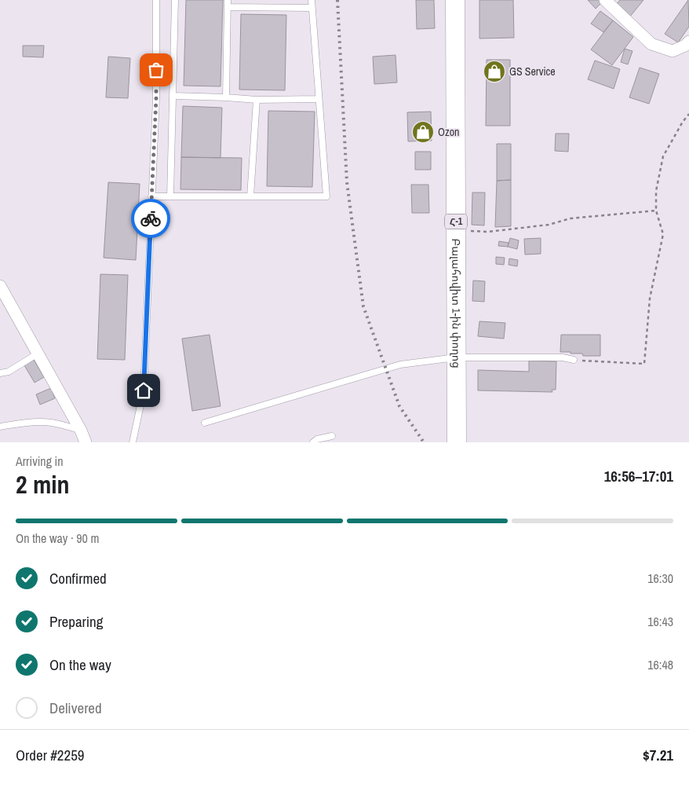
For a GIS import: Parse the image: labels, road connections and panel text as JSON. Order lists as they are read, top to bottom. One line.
{"streets":{"main road":["Հ-1","Բալահովիտ 1-ին փողոց"]},"places":{"shop":["GS Service","Ozon"]},"page":{"heading":["2 min","Arriving in","16:56–17:01"],"panel":["Order #2259","$7.21"],"bar":"On the way · 90 m","list":[["Confirmed","16:30"],["Preparing","16:43"],["On the way","16:48"],"Delivered"]}}
